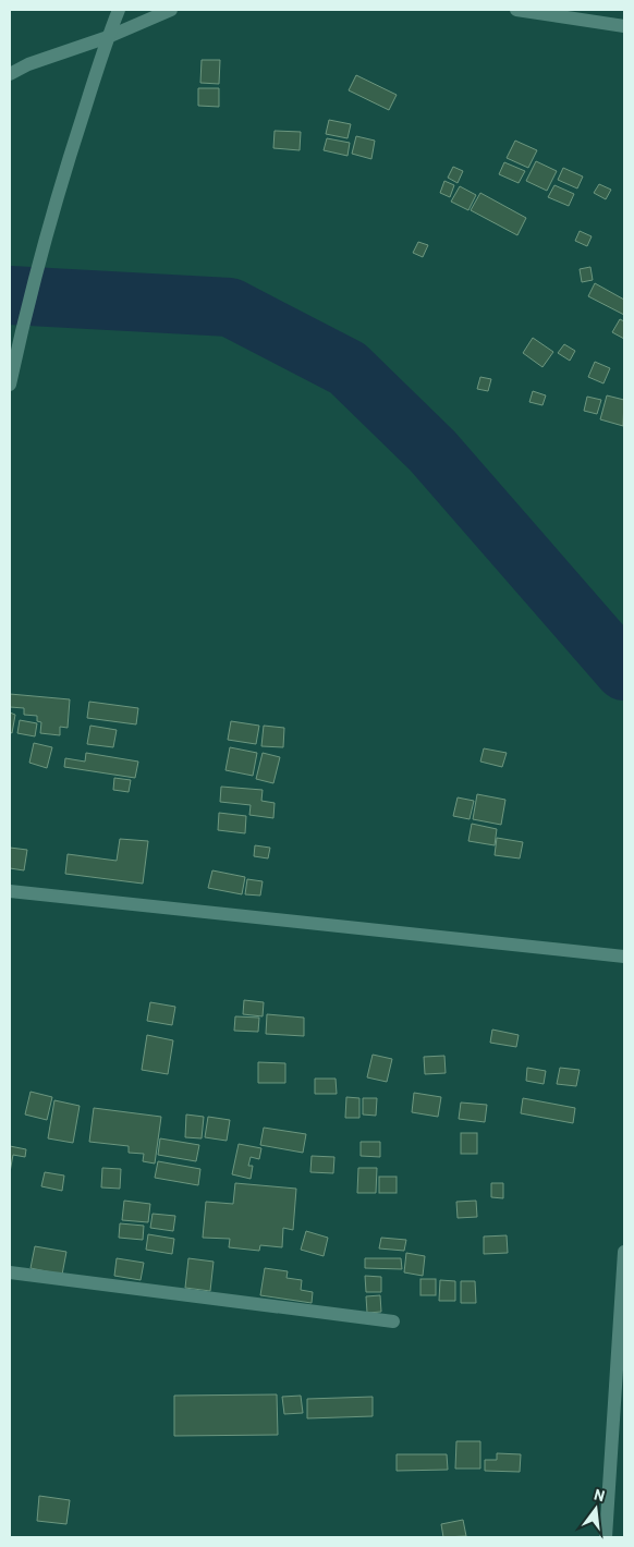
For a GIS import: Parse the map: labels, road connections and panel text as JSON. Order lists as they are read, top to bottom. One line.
{"north":"top"}
